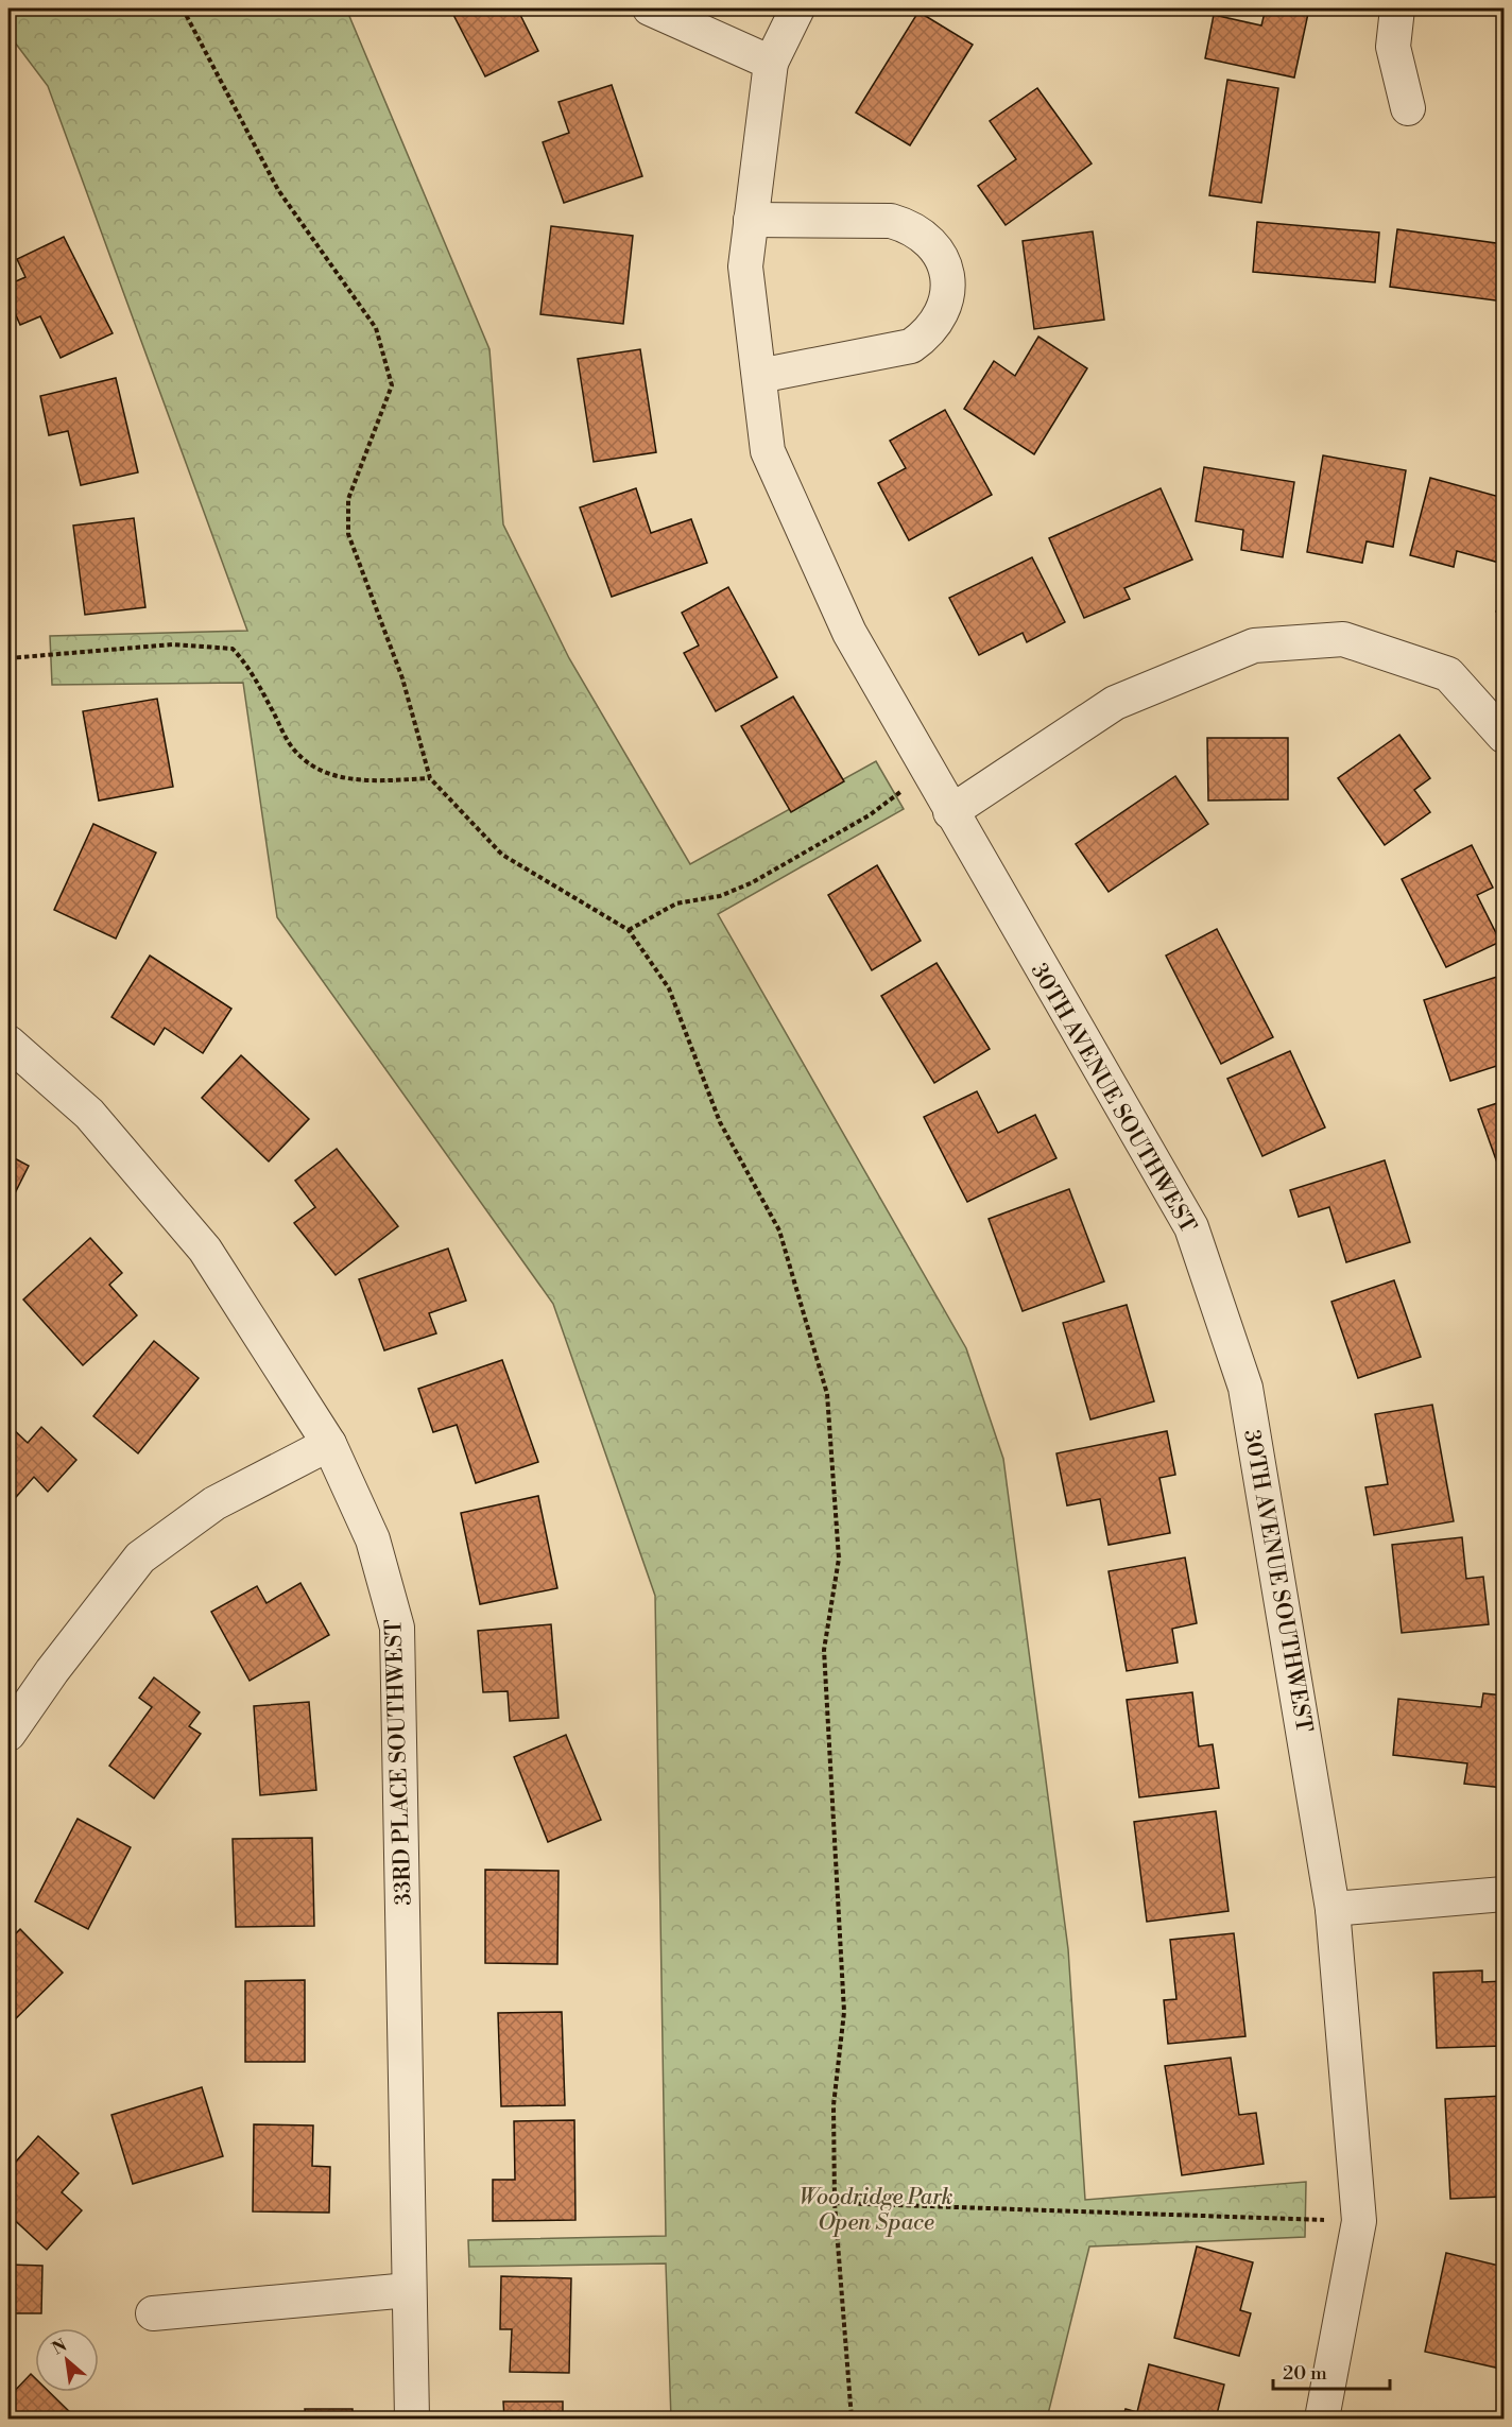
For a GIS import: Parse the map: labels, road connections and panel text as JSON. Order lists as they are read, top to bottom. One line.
{"streets":{"street":["30TH AVENUE SOUTHWEST","33RD PLACE SOUTHWEST"]},"parks":["Woodridge Park Open Space"],"scale_bar":"20 m","north":"top left"}
